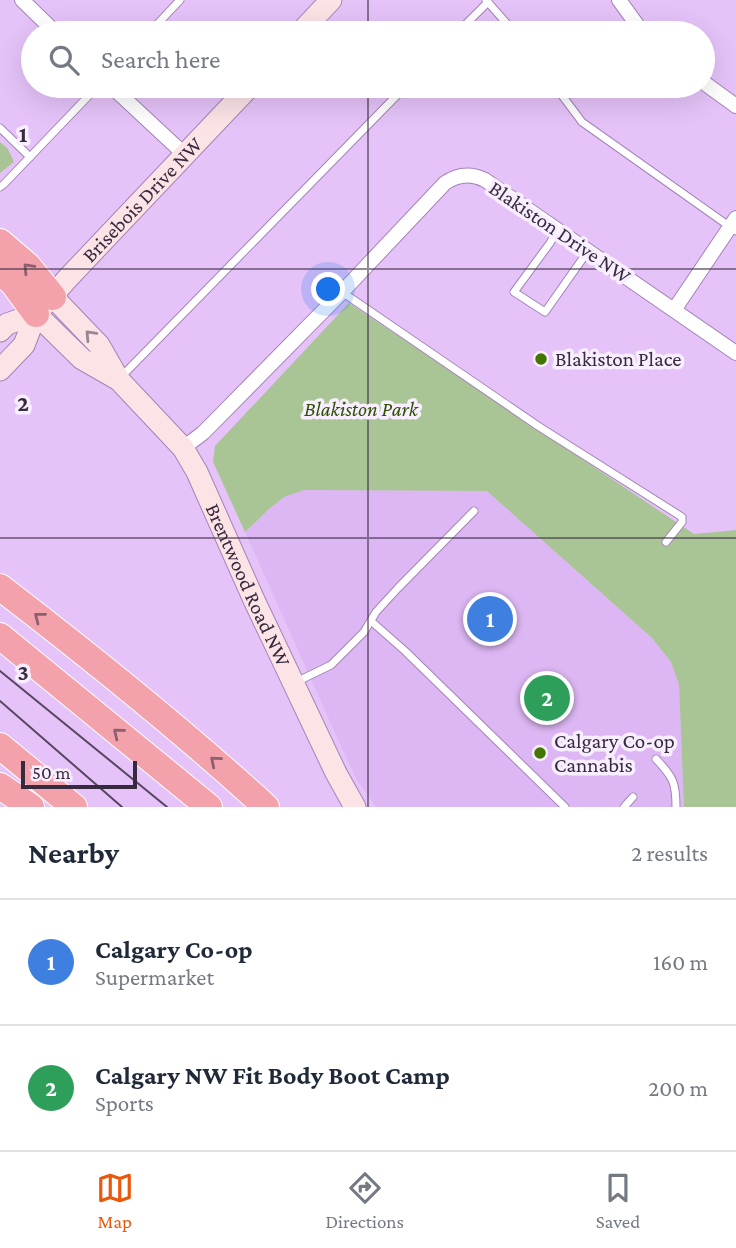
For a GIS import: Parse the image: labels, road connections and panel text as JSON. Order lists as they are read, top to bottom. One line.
{"streets":{"street":["Brisebois Drive NW","Blakiston Drive NW","Brentwood Road NW"]},"crossings":[["Brisebois Drive NW","Brentwood Road NW"],["Blakiston Drive NW","Brentwood Road NW"]],"parks":["Blakiston Park"],"places":["Blakiston Place","Calgary Co-op Cannabis"],"scale_bar":"50 m","page":{"search":"Search here","pins":["1","2"],"scale":"50 m","heading":["Nearby","2 results"],"list":[{"mark":"1","name":"Calgary Co-op","note":"Supermarket","value":"160 m"},{"mark":"2","name":"Calgary NW Fit Body Boot Camp","note":"Sports","value":"200 m"}],"nav":["Map","Directions","Saved"]},"grid":{"rows":["1","2","3"]}}
